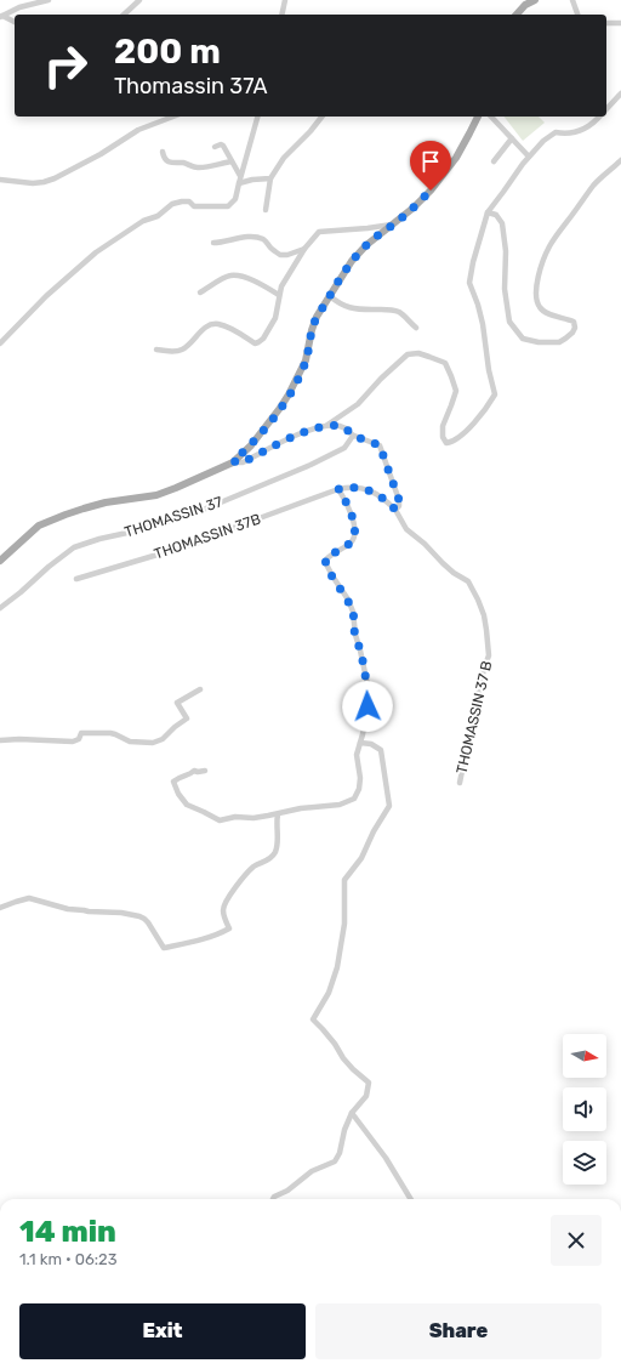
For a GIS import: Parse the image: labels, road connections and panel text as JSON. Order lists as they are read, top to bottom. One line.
{"streets":{"street":["THOMASSIN 37","THOMASSIN 37B","THOMASSIN 37 B"]},"crossings":[["THOMASSIN 37","THOMASSIN 37 B"]],"north":"right","page":{"turn":["200 m","Thomassin 37A"],"heading":["14 min","1.1 km · 06:23"],"buttons":["Exit","Share"]}}
